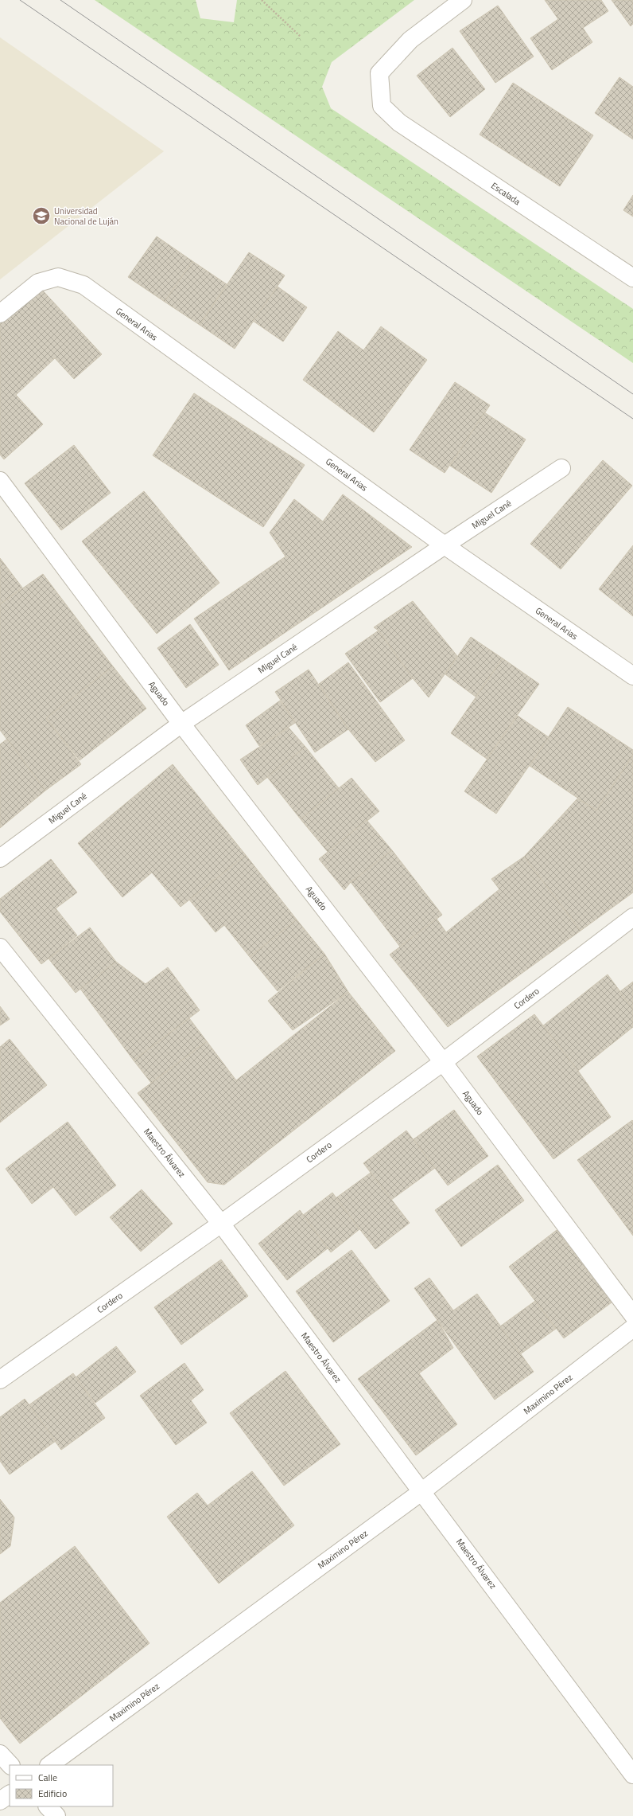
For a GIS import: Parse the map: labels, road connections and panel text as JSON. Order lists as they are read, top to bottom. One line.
{"streets":{"street":["Escalada","General Arias","Miguel Cané","Aguado","Cordero","Maestro Álvarez","Maximino Pérez"]},"crossings":[["General Arias","Miguel Cané"],["Miguel Cané","Aguado"],["Aguado","Cordero"],["Cordero","Maestro Álvarez"],["Maestro Álvarez","Maximino Pérez"]],"places":{"school or university":["Universidad Nacional de Luján"]},"legend":["Calle","Edificio"]}
